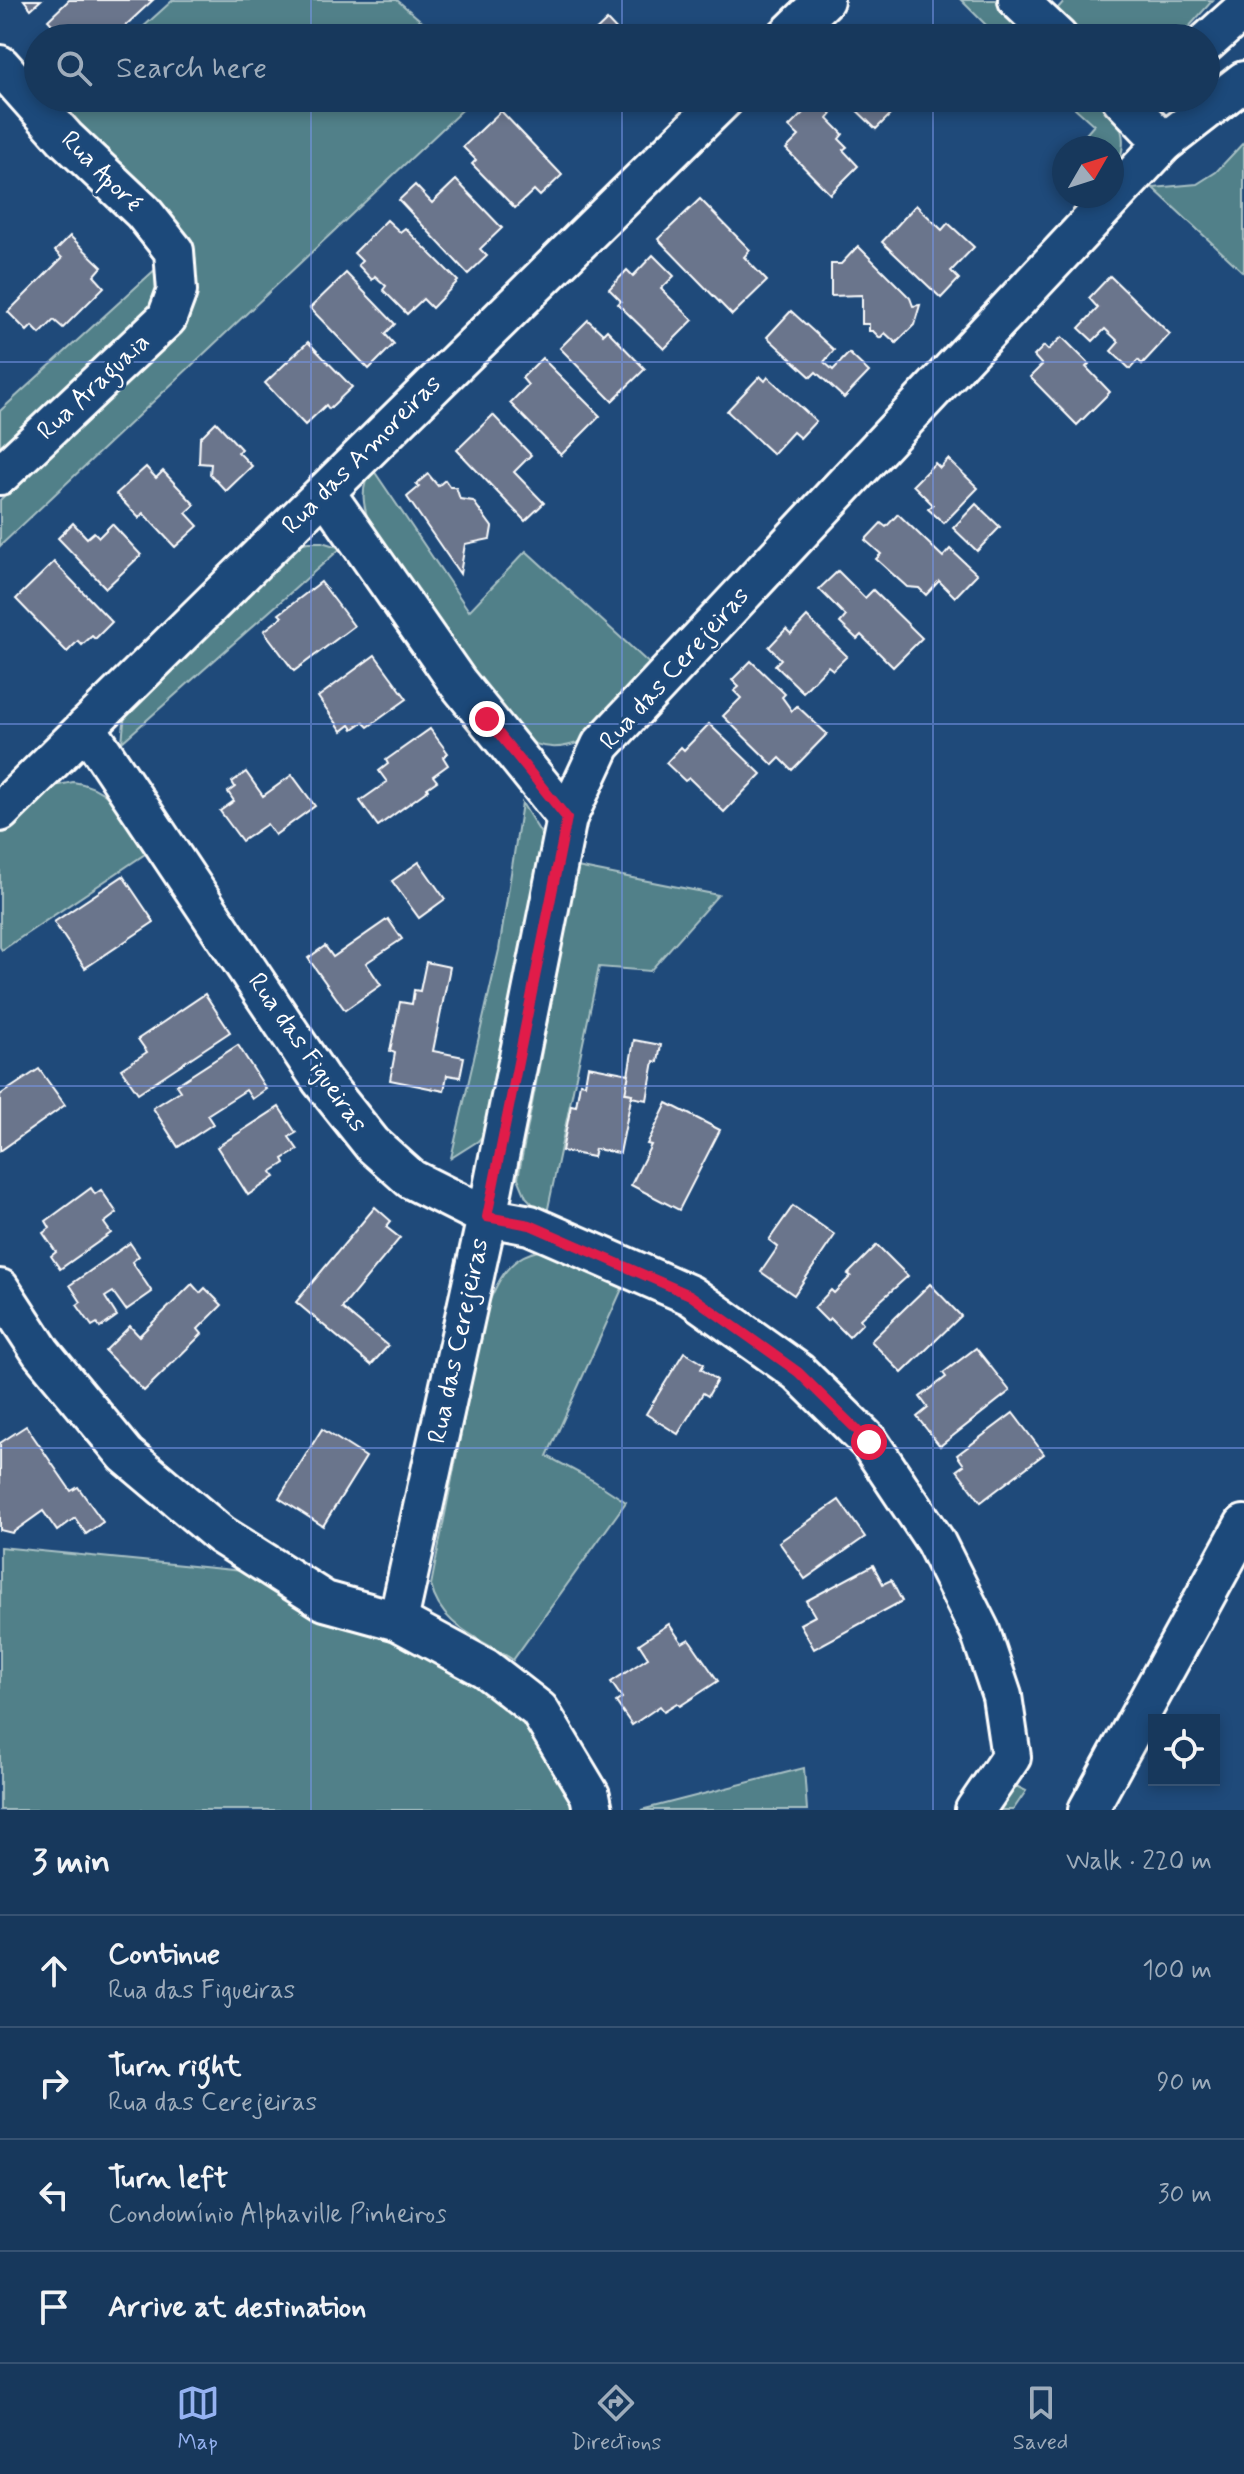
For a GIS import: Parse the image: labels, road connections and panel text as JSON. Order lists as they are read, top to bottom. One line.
{"streets":{"street":["Rua Aporé","Rua Araguaia","Rua das Amoreiras","Rua das Cerejeiras","Rua das Figueiras"]},"crossings":[["Rua Aporé","Rua Araguaia"],["Rua das Amoreiras","Rua das Figueiras"],["Rua das Cerejeiras","Rua das Figueiras"]],"north":"top right","page":{"search":"Search here","heading":["3 min","Walk · 220 m"],"list":[["Continue","Rua das Figueiras","100 m"],["Turn right","Rua das Cerejeiras","90 m"],["Turn left","Condomínio Alphaville Pinheiros","30 m"],"Arrive at destination"],"nav":["Map","Directions","Saved"]}}
